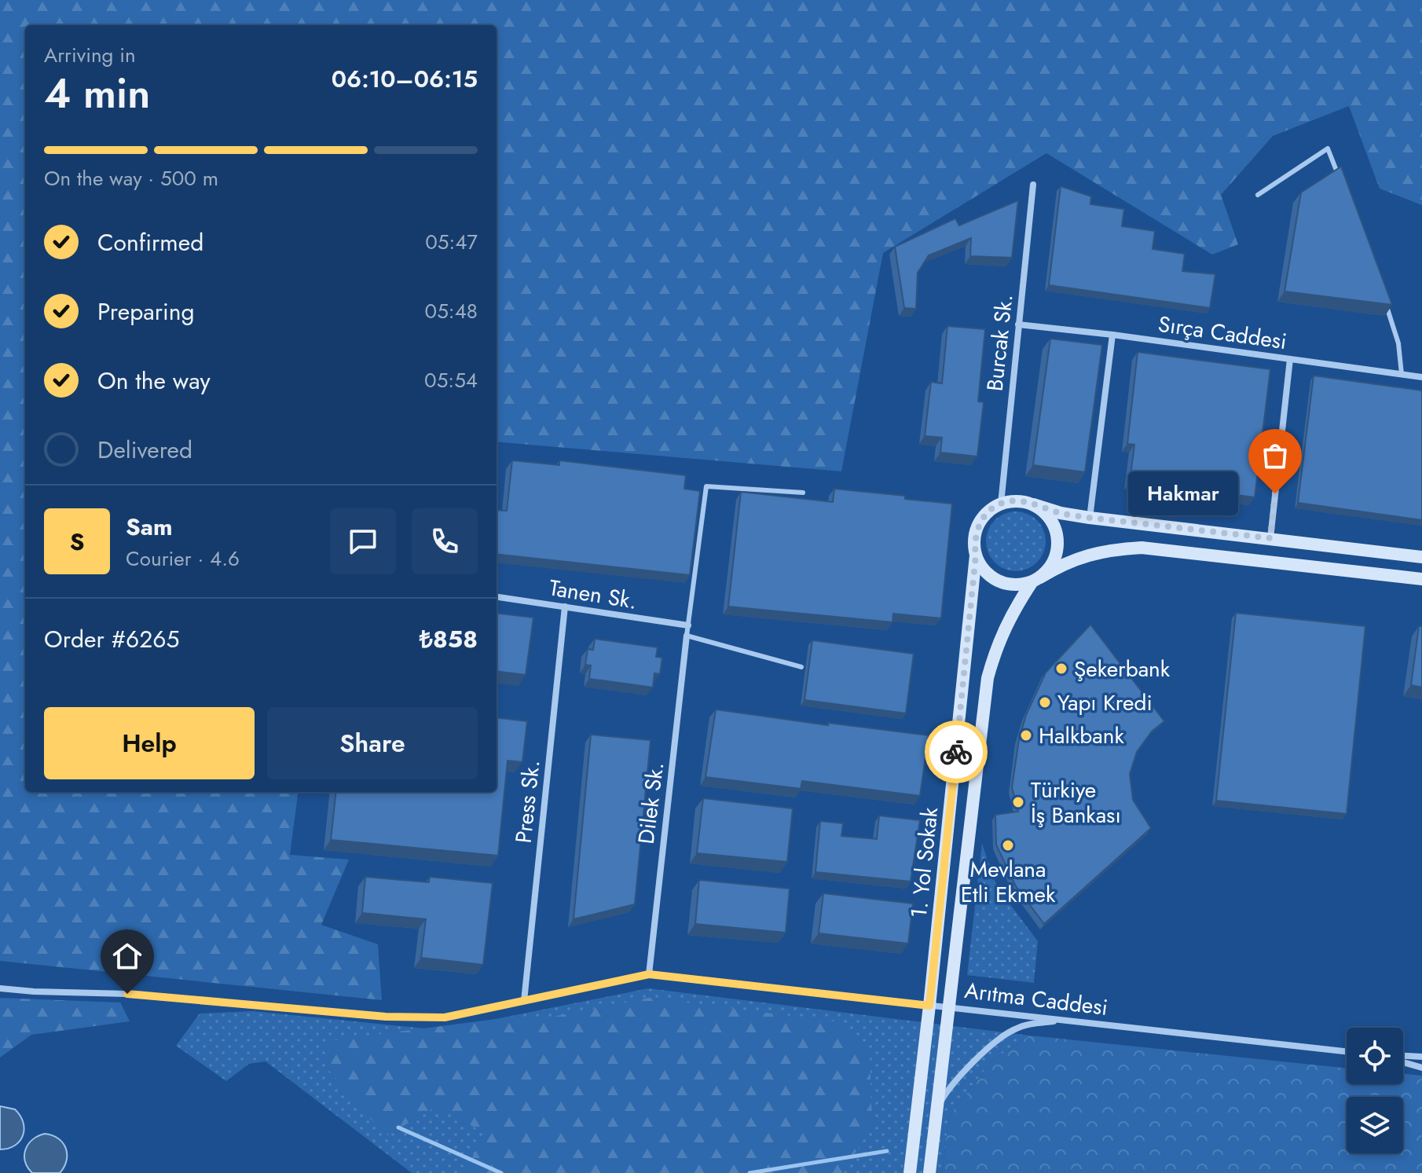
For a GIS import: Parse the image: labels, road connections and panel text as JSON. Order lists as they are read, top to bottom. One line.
{"streets":{"main road":["1. Yol Sokak"],"street":["Sırça Caddesi","Burcak Sk.","Tanen Sk.","Press Sk.","Dilek Sk.","Arıtma Caddesi"]},"crossings":[["Sırça Caddesi","Burcak Sk."],["Burcak Sk.","1. Yol Sokak"],["Tanen Sk.","Press Sk."],["Press Sk.","Arıtma Caddesi"],["Dilek Sk.","Arıtma Caddesi"],["1. Yol Sokak","Arıtma Caddesi"]],"places":["Hakmar","Şekerbank","Yapı Kredi","Halkbank","Türkiye İş Bankası","Mevlana Etli Ekmek"],"page":{"heading":["4 min","Arriving in","06:10–06:15"],"panel":["Sam","Courier · 4.6","Order #6265","₺858"],"bar":"On the way · 500 m","list":[["Confirmed","05:47"],["Preparing","05:48"],["On the way","05:54"],"Delivered"],"bubble":"Hakmar","round":"S","buttons":["Help","Share"]}}
